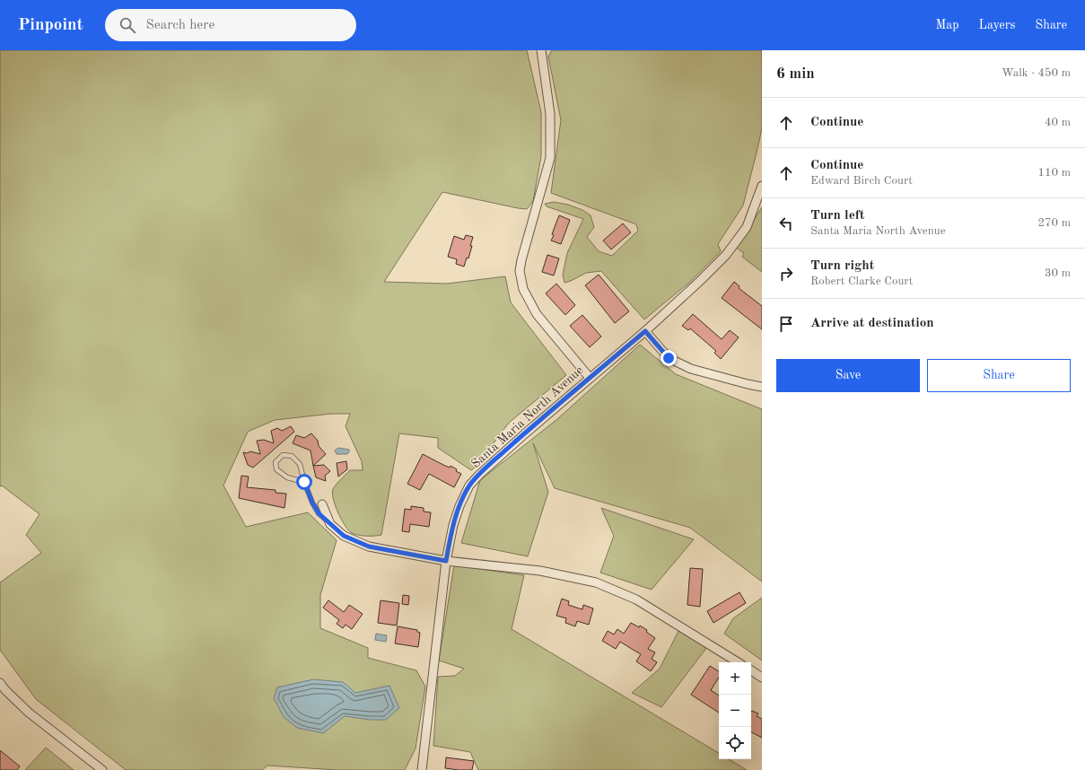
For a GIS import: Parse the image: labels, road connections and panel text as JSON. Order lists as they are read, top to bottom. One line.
{"streets":{"street":["Santa Maria North Avenue"]},"page":{"header":"Pinpoint","search":"Search here","nav":["Map","Layers","Share"],"heading":["6 min","Walk · 450 m"],"list":[["Continue","40 m"],["Continue","Edward Birch Court","110 m"],["Turn left","Santa Maria North Avenue","270 m"],["Turn right","Robert Clarke Court","30 m"],"Arrive at destination"],"buttons":["Save","Share"],"map_buttons":["+","−"]}}
